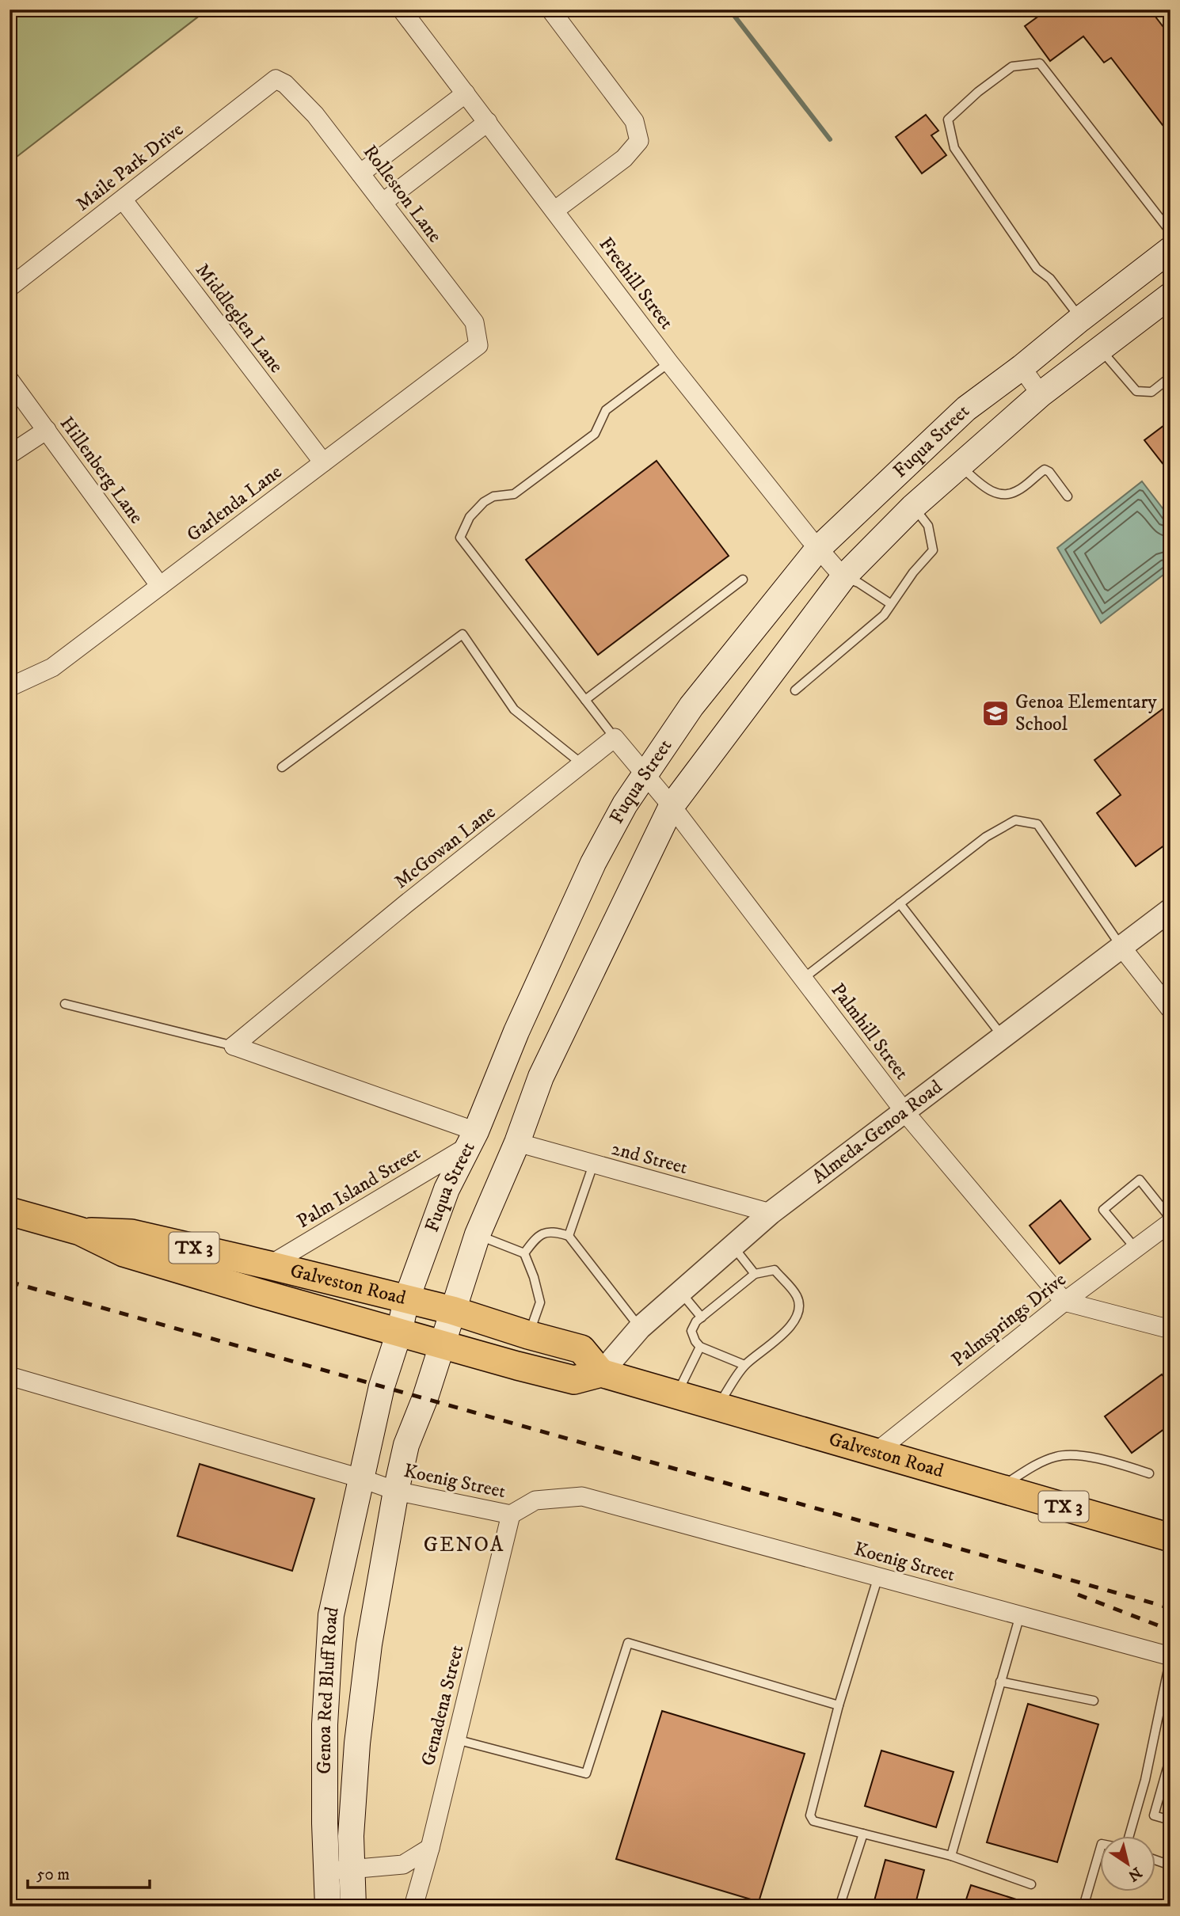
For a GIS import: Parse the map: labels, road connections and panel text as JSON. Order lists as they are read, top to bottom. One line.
{"streets":{"main road":["Fuqua Street","TX 3","Galveston Road","Genoa Red Bluff Road"],"street":["Maile Park Drive","Rolleston Lane","Freehill Street","Middleglen Lane","Hillenberg Lane","Garlenda Lane","McGowan Lane","Palmhill Street","Almeda-Genoa Road","2nd Street","Palm Island Street","Palmsprings Drive","Koenig Street","Genadena Street"]},"crossings":[["Maile Park Drive","Rolleston Lane"],["Maile Park Drive","Middleglen Lane"],["Rolleston Lane","Garlenda Lane"],["Freehill Street","Fuqua Street"],["Middleglen Lane","Garlenda Lane"],["Fuqua Street","Palmhill Street"],["Fuqua Street","2nd Street"],["Fuqua Street","Palm Island Street"],["Fuqua Street","Galveston Road"],["Fuqua Street","Koenig Street"],["Fuqua Street","Genoa Red Bluff Road"],["Hillenberg Lane","Garlenda Lane"],["Palmhill Street","Almeda-Genoa Road"],["Palmhill Street","Palmsprings Drive"],["Almeda-Genoa Road","2nd Street"],["Almeda-Genoa Road","Galveston Road"],["Palm Island Street","Galveston Road"],["Galveston Road","Palmsprings Drive"],["Koenig Street","Genoa Red Bluff Road"],["Koenig Street","Genadena Street"]],"districts":["GENOA"],"places":{"school or university":["Genoa Elementary School"]},"scale_bar":"50 m","north":"bottom right"}
